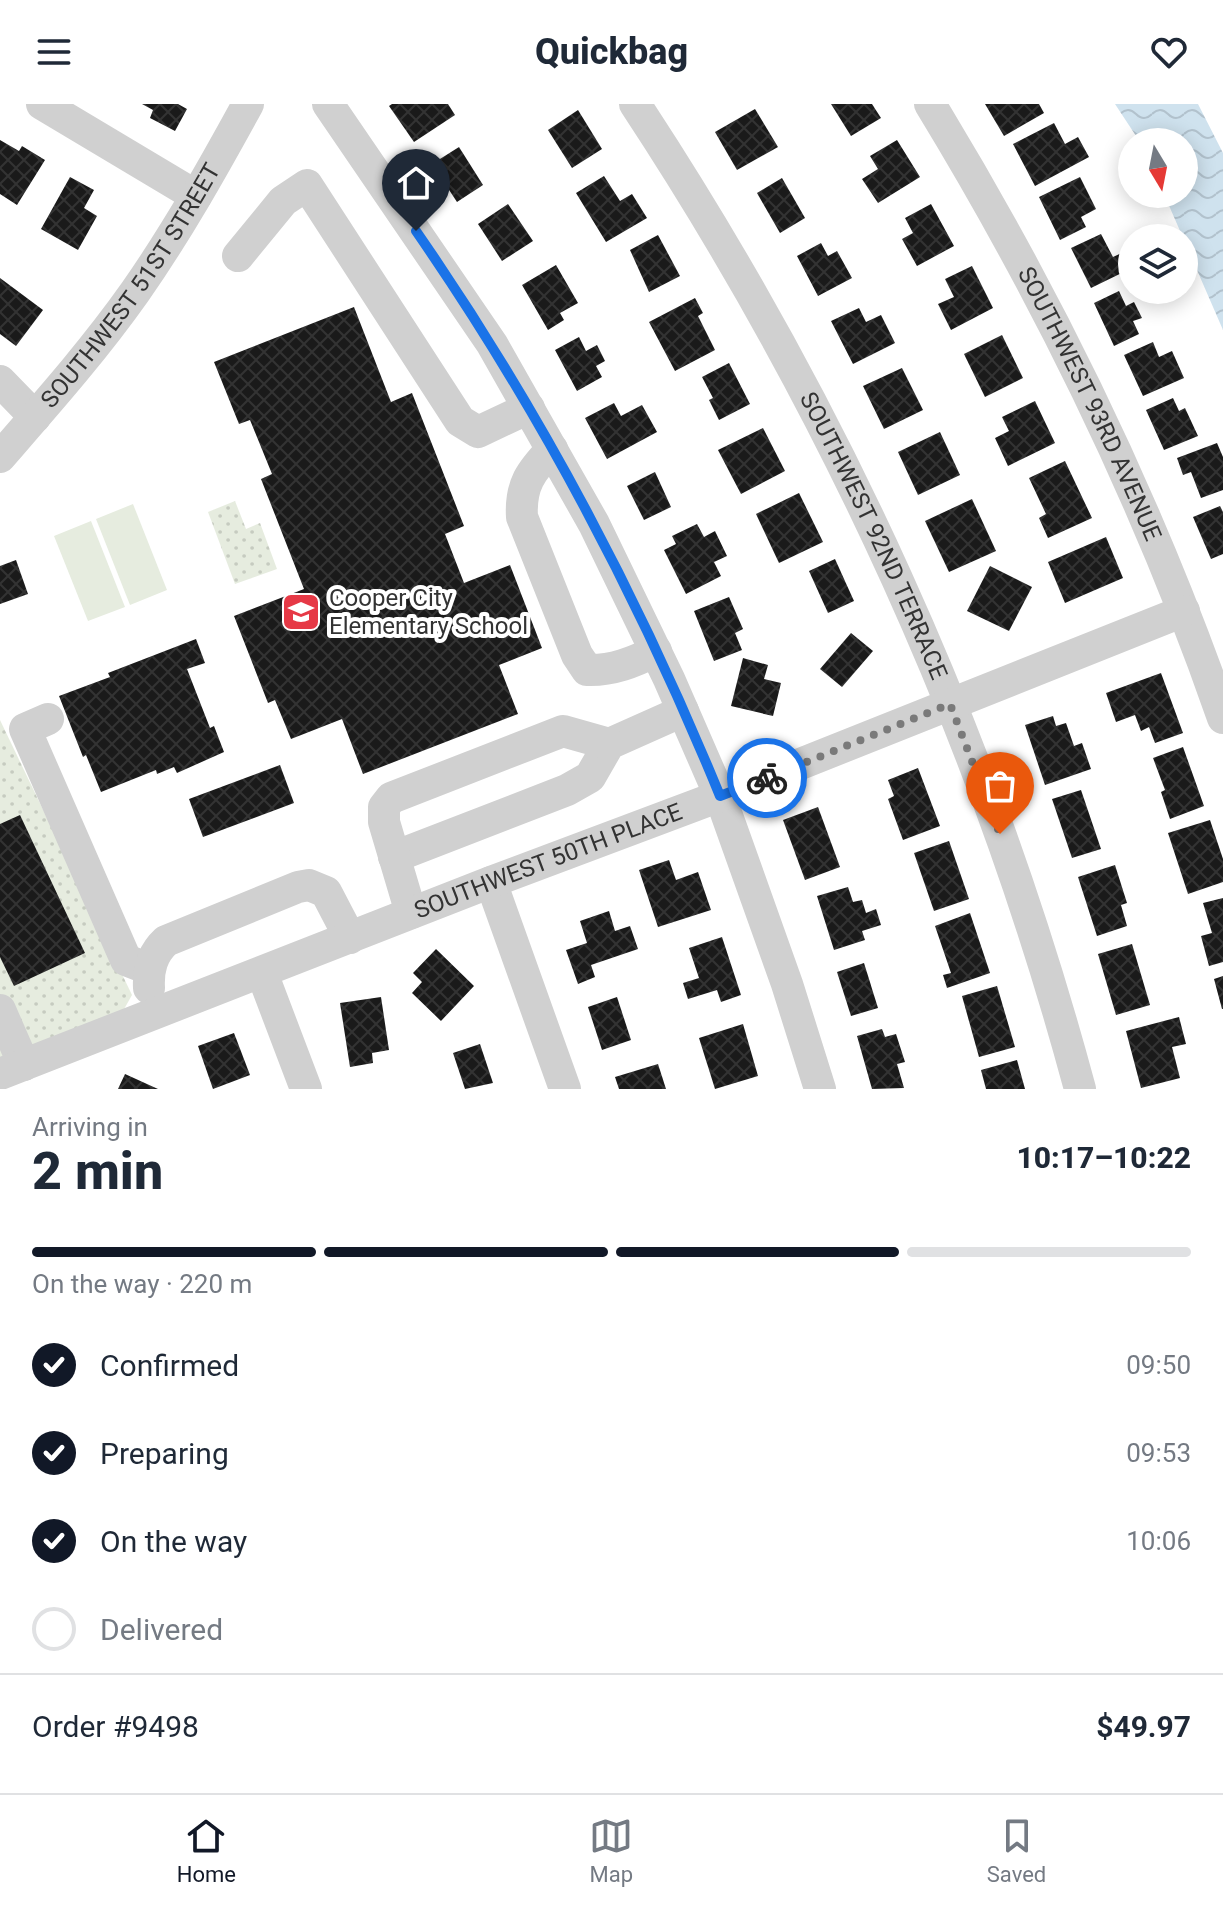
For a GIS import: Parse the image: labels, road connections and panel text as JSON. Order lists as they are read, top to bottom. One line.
{"streets":{"street":["SOUTHWEST 51ST STREET","SOUTHWEST 93RD AVENUE","SOUTHWEST 92ND TERRACE","SOUTHWEST 50TH PLACE"]},"crossings":[["SOUTHWEST 93RD AVENUE","SOUTHWEST 50TH PLACE"],["SOUTHWEST 92ND TERRACE","SOUTHWEST 50TH PLACE"]],"places":{"school or university":["Cooper City Elementary School"]},"north":"bottom","page":{"header":"Quickbag","heading":["2 min","Arriving in","10:17–10:22"],"panel":["Order #9498","$49.97"],"bar":"On the way · 220 m","list":[["Confirmed","09:50"],["Preparing","09:53"],["On the way","10:06"],"Delivered"],"tabs":["Home","Map","Saved"]}}
